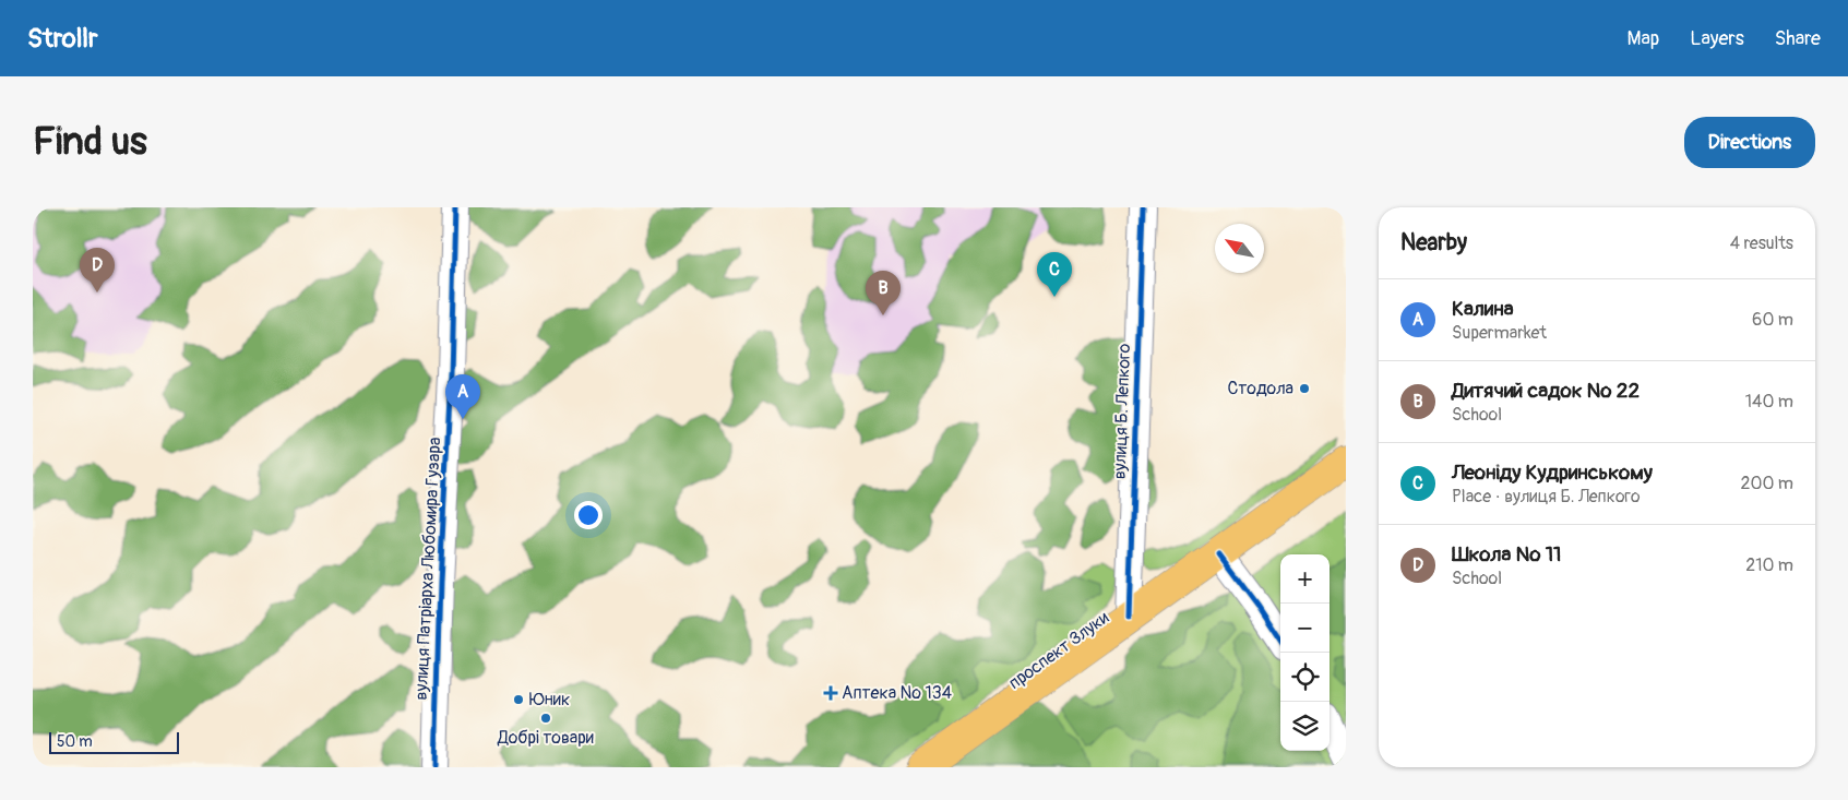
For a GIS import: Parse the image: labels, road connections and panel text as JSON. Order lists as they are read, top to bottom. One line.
{"streets":{"main road":["проспект Злуки"],"street":["вулиця Б. Лепкого","вулиця Патріарха Любомира Гузара"]},"crossings":[["вулиця Б. Лепкого","проспект Злуки"]],"places":{"other":["Стодола","Юник","Добрі товари"],"health":["Аптека № 134"]},"scale_bar":"50 m","north":"top left","page":{"header":"Strollr","nav":["Map","Layers","Share"],"buttons":"Directions","title":"Find us","heading":["Nearby","4 results"],"pins":["D","C","B","A"],"list":[{"mark":"A","name":"Калина","note":"Supermarket","value":"60 m"},{"mark":"B","name":"Дитячий садок № 22","note":"School","value":"140 m"},{"mark":"C","name":"Леоніду Кудринському","note":"Place · вулиця Б. Лепкого","value":"200 m"},{"mark":"D","name":"Школа № 11","note":"School","value":"210 m"}],"map_buttons":["+","−"],"scale":"50 m"}}
